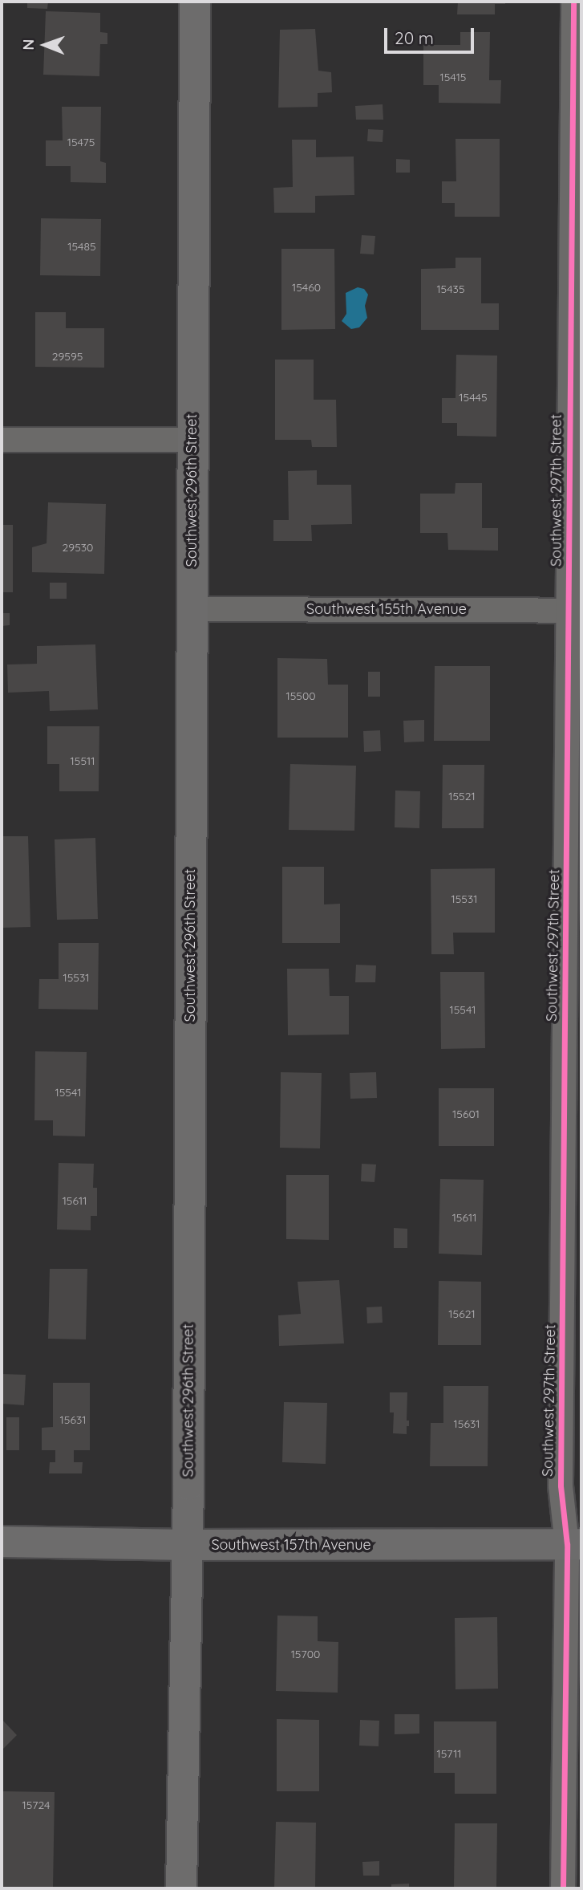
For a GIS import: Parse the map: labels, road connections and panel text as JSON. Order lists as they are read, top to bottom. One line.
{"streets":{"street":["Southwest 296th Street","Southwest 297th Street","Southwest 155th Avenue","Southwest 157th Avenue"]},"crossings":[["Southwest 296th Street","Southwest 155th Avenue"],["Southwest 296th Street","Southwest 157th Avenue"],["Southwest 297th Street","Southwest 155th Avenue"],["Southwest 297th Street","Southwest 157th Avenue"]],"house_numbers":["15415","15475","15485","15460","15435","29595","15445","29530","15500","15511","15521","15531","15531","15541","15541","15601","15611","15611","15621","15631","15631","15700","15711","15724"],"scale_bar":"20 m","north":"left"}
